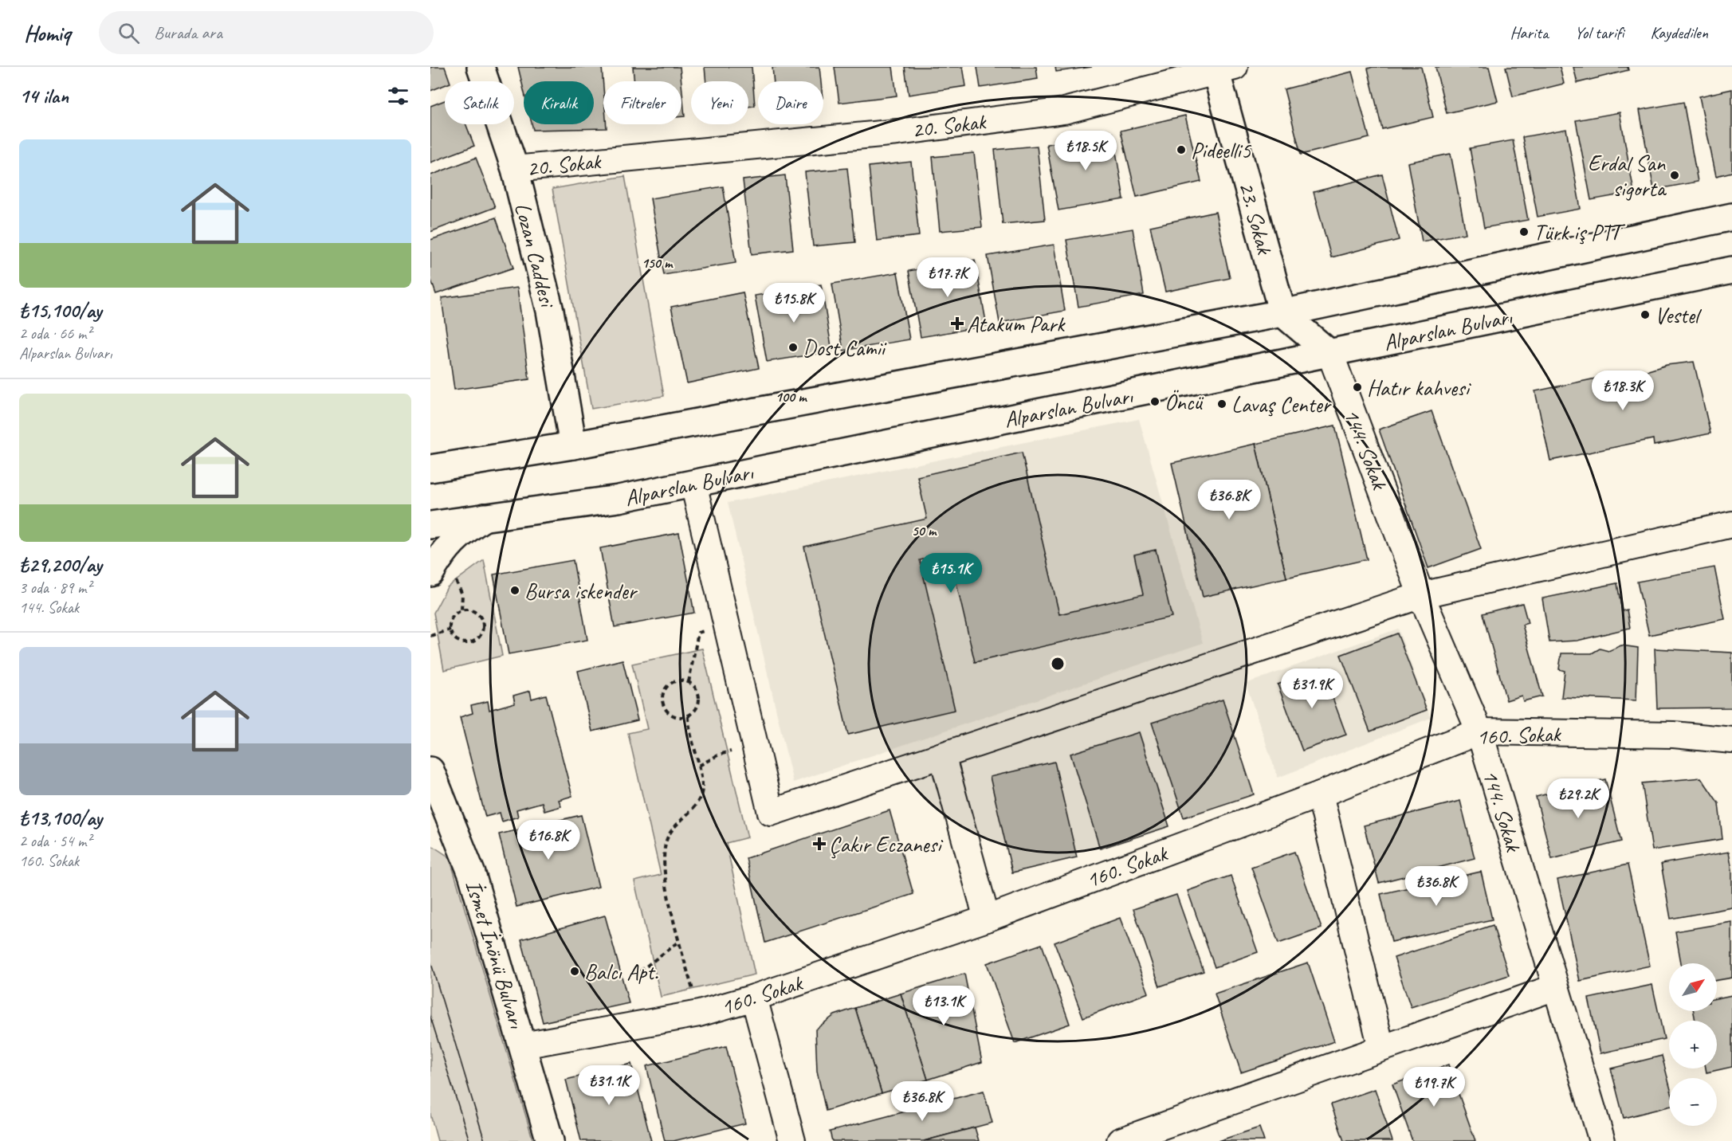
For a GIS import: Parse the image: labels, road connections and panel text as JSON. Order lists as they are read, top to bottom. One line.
{"streets":{"main road":["23. Sokak","Lozan Caddesi","Alparslan Bulvarı","İsmet İnönü Bulvarı"],"street":["20. Sokak","144. Sokak","160. Sokak"]},"crossings":[["20. Sokak","23. Sokak"],["20. Sokak","Lozan Caddesi"],["Alparslan Bulvarı","144. Sokak"],["144. Sokak","160. Sokak"],["160. Sokak","İsmet İnönü Bulvarı"]],"places":{"other":["Pideelli5","Erdal San sigorta","Türk iş PTT","Vestel","Dost Camii","Hatır kahvesi","Öncü","Lavaş Center","Bursa iskender","Balcı Apt."],"health":["Atakum Park","Çakır Eczanesi"]},"north":"top right","page":{"header":"Homiq","search":"Burada ara","nav":["Harita","Yol tarifi","Kaydedilen"],"heading":"14 ilan","chip":["Satılık","Kiralık","Filtreler","Yeni","Daire"],"list":[{"name":"₺15,100/ay","note":"2 oda · 66 m² · Alparslan Bulvarı"},{"name":"₺29,200/ay","note":"3 oda · 89 m² · 144. Sokak"},{"name":"₺13,100/ay","note":"2 oda · 54 m² · 160. Sokak"}],"price":["₺18.5K","₺17.7K","₺15.8K","₺18.3K","₺36.8K","₺15.1K","₺31.9K","₺29.2K","₺16.8K","₺36.8K","₺13.1K","₺31.1K","₺19.7K","₺36.8K"],"map_buttons":["+","−"]},"rings":["150 m","100 m","50 m"]}
